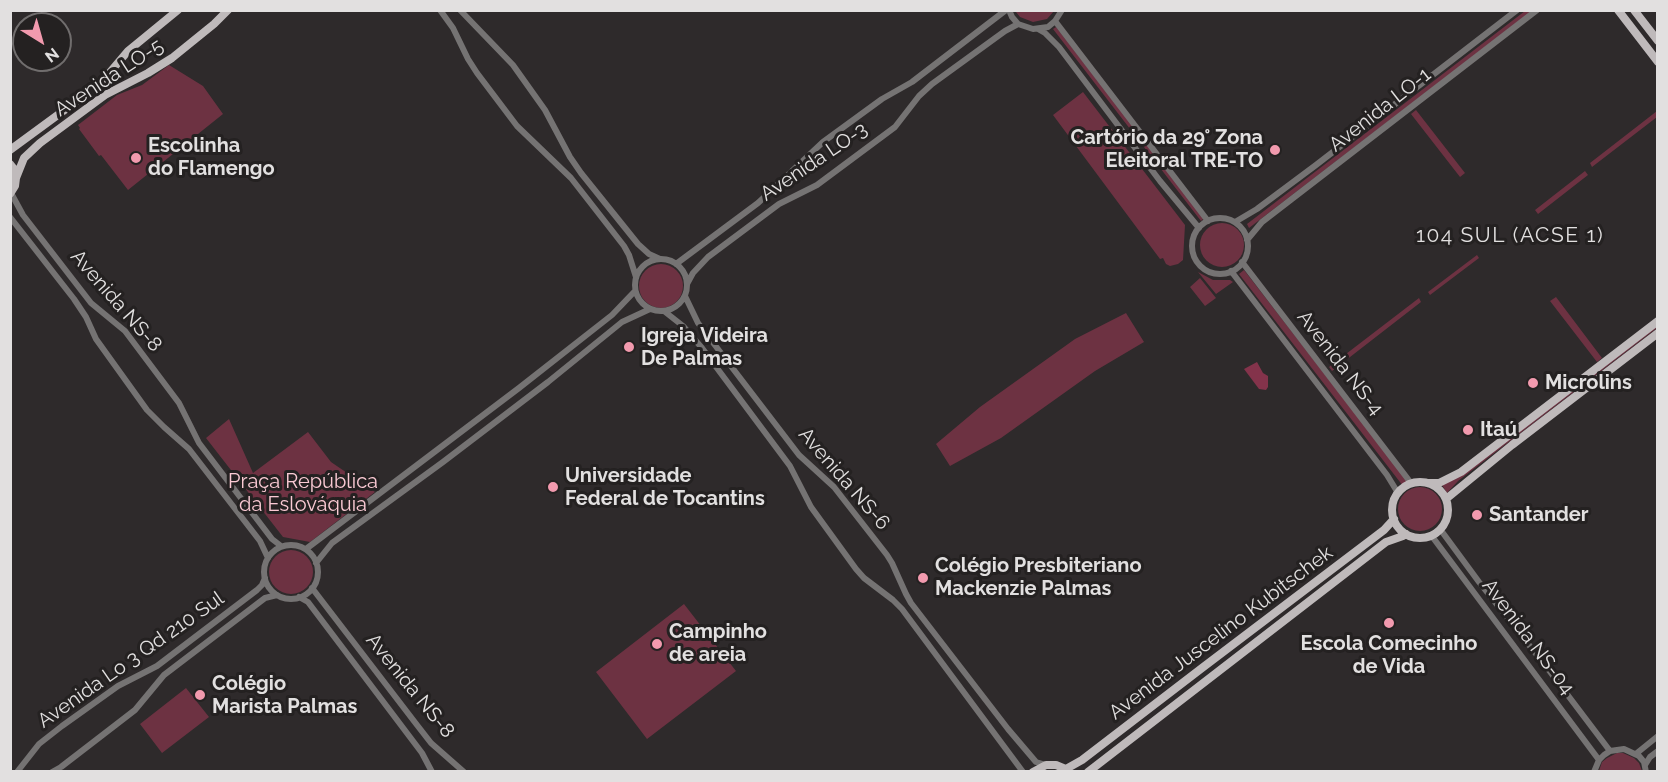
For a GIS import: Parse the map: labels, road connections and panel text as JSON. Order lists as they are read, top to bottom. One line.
{"streets":{"main road":["Avenida LO-5","Avenida Juscelino Kubitschek"],"street":["Avenida LO-1","Avenida LO-3","Avenida NS-8","Avenida NS-4","Avenida NS-6","Avenida NS-04","Avenida Lo 3 Qd 210 Sul"]},"crossings":[["Avenida LO-5","Avenida NS-8"],["Avenida LO-1","Avenida NS-4"],["Avenida LO-3","Avenida NS-6"],["Avenida NS-8","Avenida Lo 3 Qd 210 Sul"],["Avenida NS-4","Avenida Juscelino Kubitschek"],["Avenida NS-4","Avenida NS-04"],["Avenida Juscelino Kubitschek","Avenida NS-04"]],"districts":["104 SUL (ACSE 1)"],"parks":["Praça República da Eslováquia"],"places":["Cartório da 29° Zona Eleitoral TRE-TO","Escolinha do Flamengo","Igreja Videira De Palmas","Microlins","Itaú","Universidade Federal de Tocantins","Santander","Colégio Presbiteriano Mackenzie Palmas","Escola Comecinho de Vida","Campinho de areia","Colégio Marista Palmas"],"north":"bottom right"}
